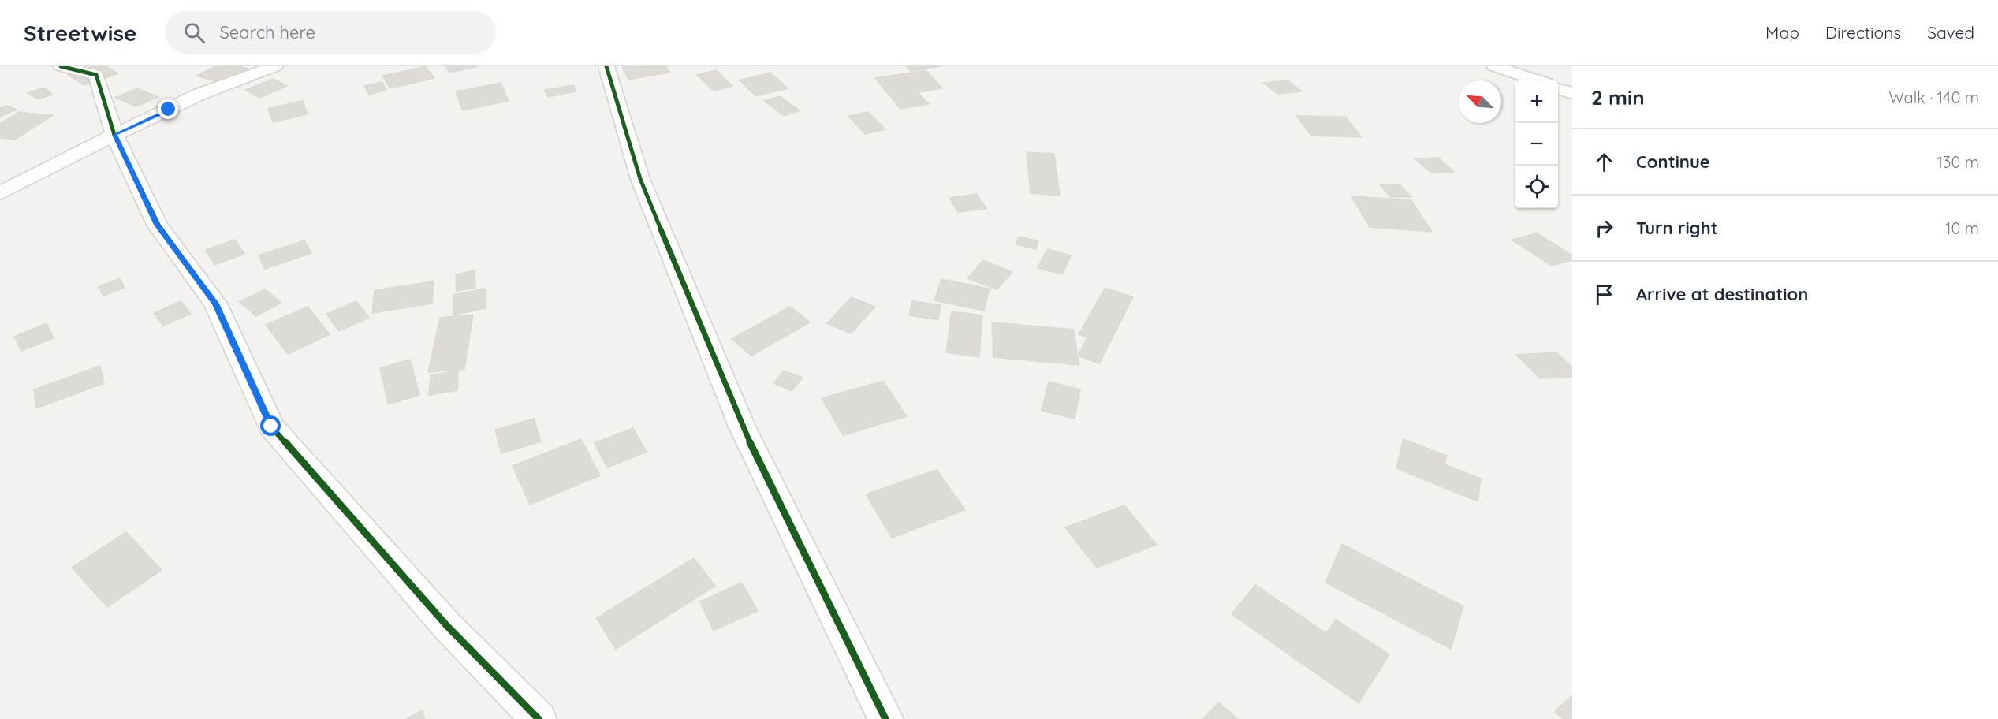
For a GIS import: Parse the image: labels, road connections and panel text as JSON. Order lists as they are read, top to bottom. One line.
{"north":"top left","page":{"header":"Streetwise","search":"Search here","nav":["Map","Directions","Saved"],"heading":["2 min","Walk · 140 m"],"map_buttons":["+","−"],"list":[["Continue","130 m"],["Turn right","10 m"],"Arrive at destination"]}}
